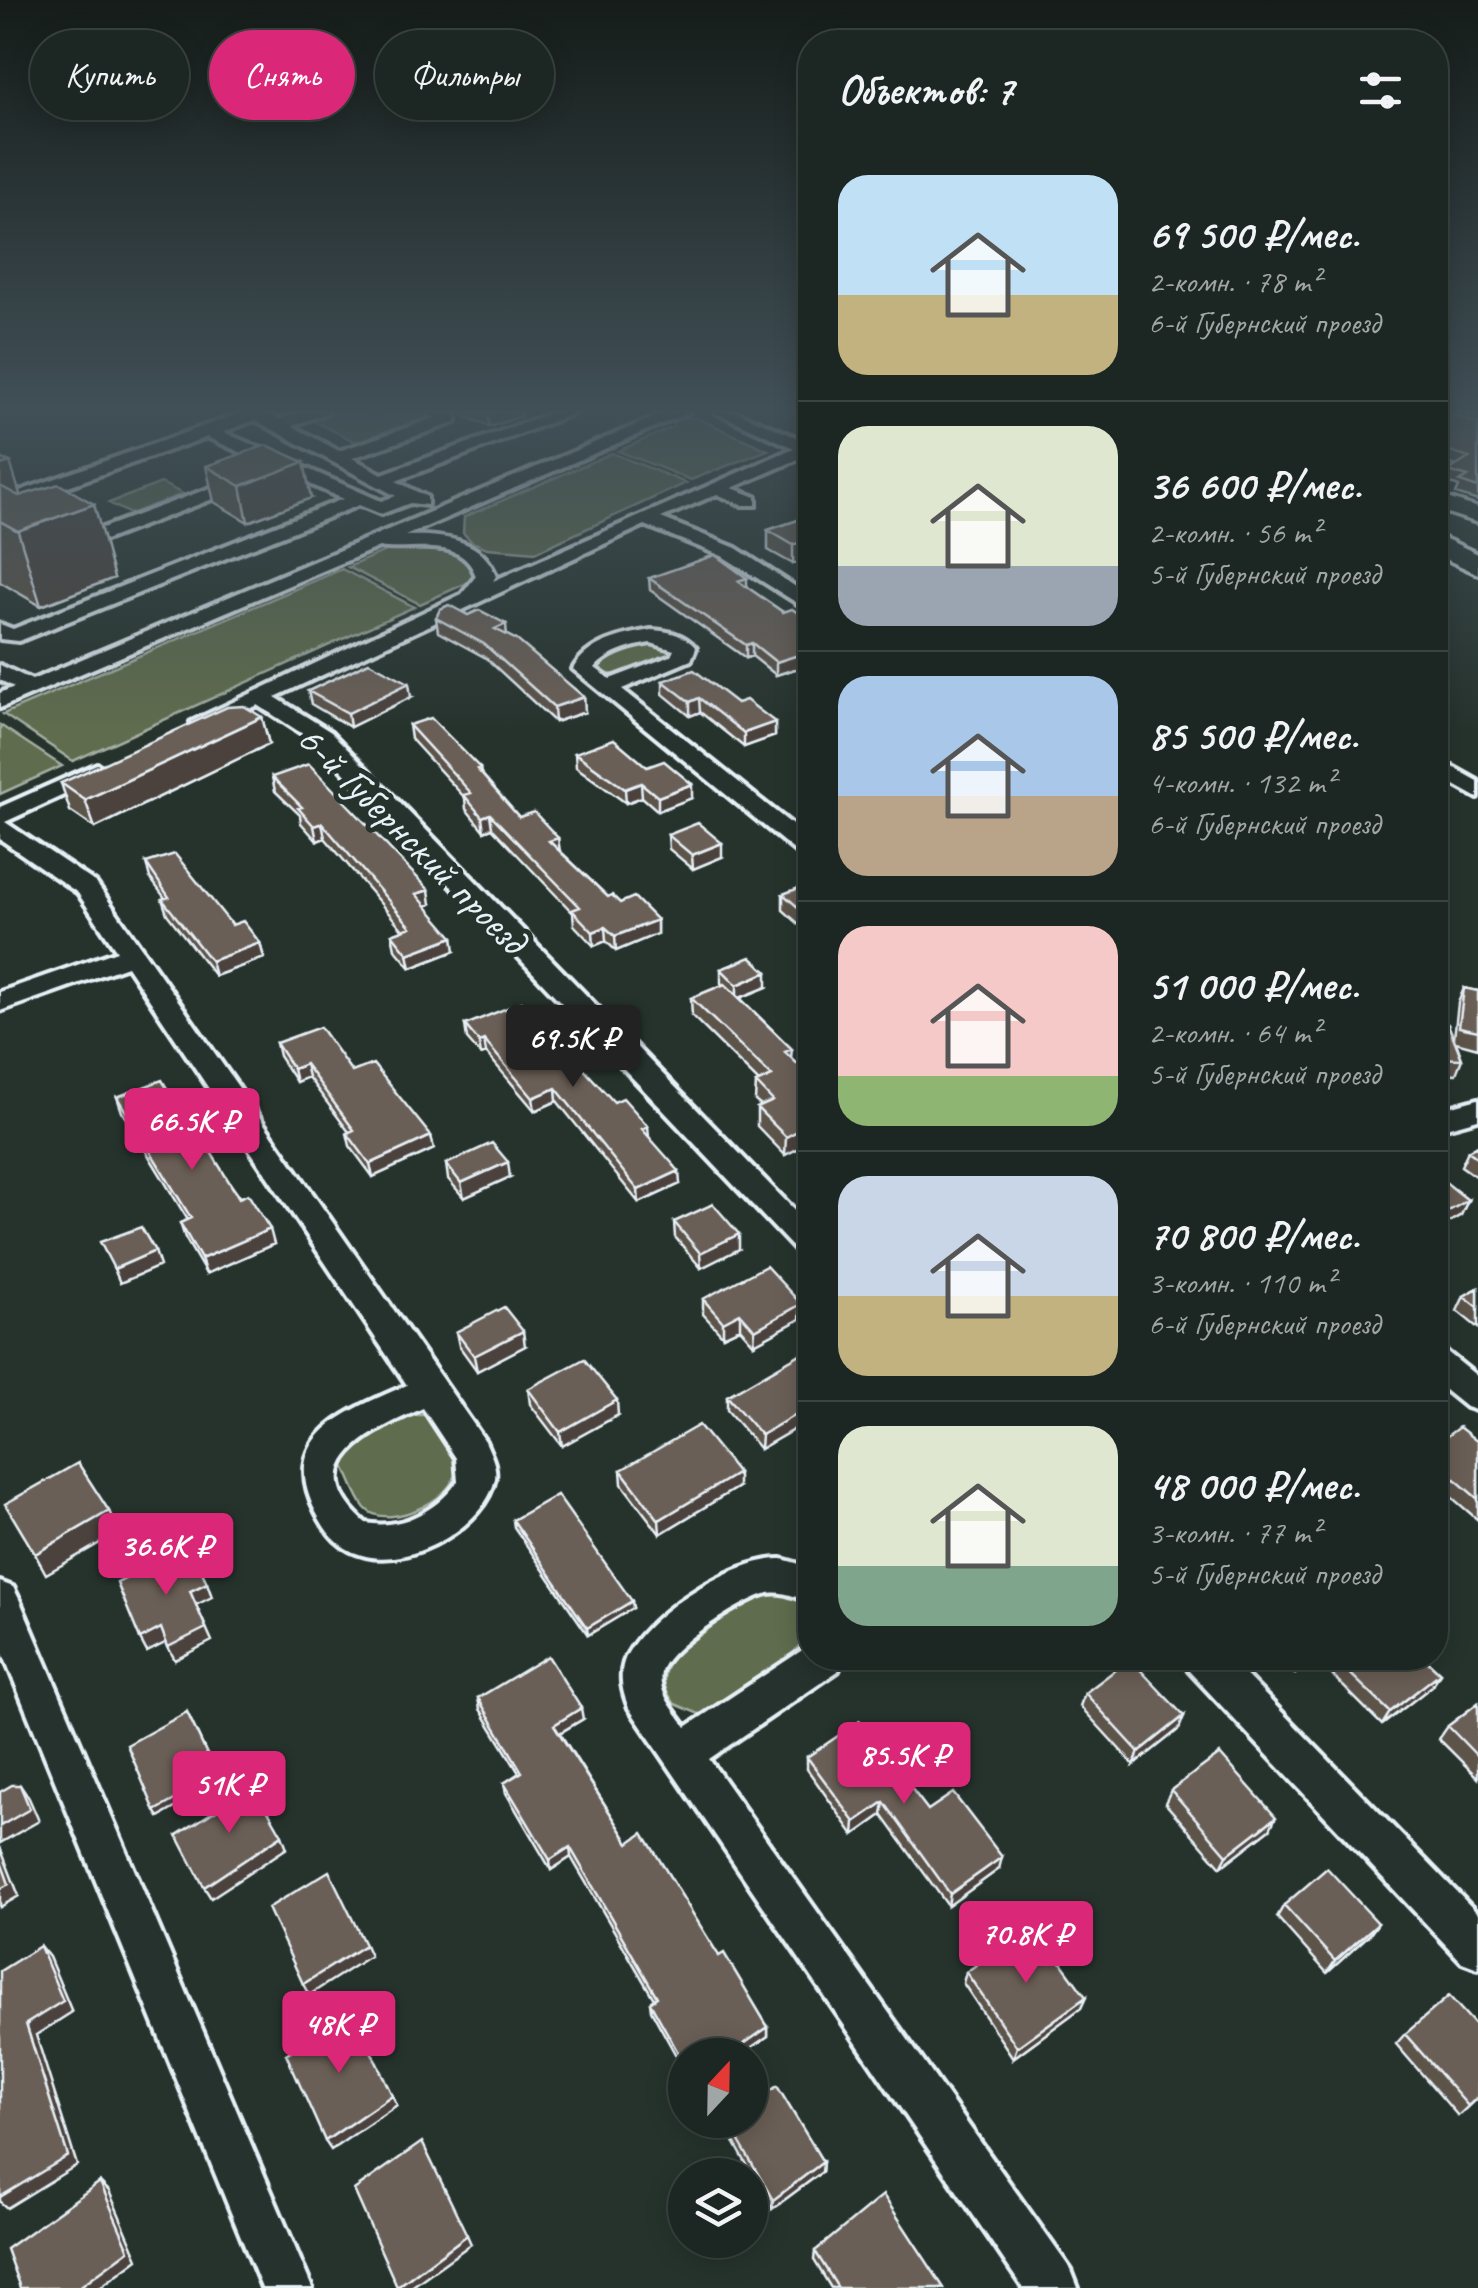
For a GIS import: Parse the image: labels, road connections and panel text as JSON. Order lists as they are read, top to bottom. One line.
{"streets":{"street":["6-й Губернский проезд"]},"north":"top","page":{"chip":["Купить","Снять","Фильтры"],"heading":"Объектов: 7","list":[{"name":"69 500 ₽/мес.","note":"2-комн. · 78 m² · 6-й Губернский проезд"},{"name":"36 600 ₽/мес.","note":"2-комн. · 56 m² · 5-й Губернский проезд"},{"name":"85 500 ₽/мес.","note":"4-комн. · 132 m² · 6-й Губернский проезд"},{"name":"51 000 ₽/мес.","note":"2-комн. · 64 m² · 5-й Губернский проезд"},{"name":"70 800 ₽/мес.","note":"3-комн. · 110 m² · 6-й Губернский проезд"},{"name":"48 000 ₽/мес.","note":"3-комн. · 77 m² · 5-й Губернский проезд"}],"price":["69.5K ₽","66.5K ₽","36.6K ₽","85.5K ₽","51K ₽","70.8K ₽","48K ₽"]}}
